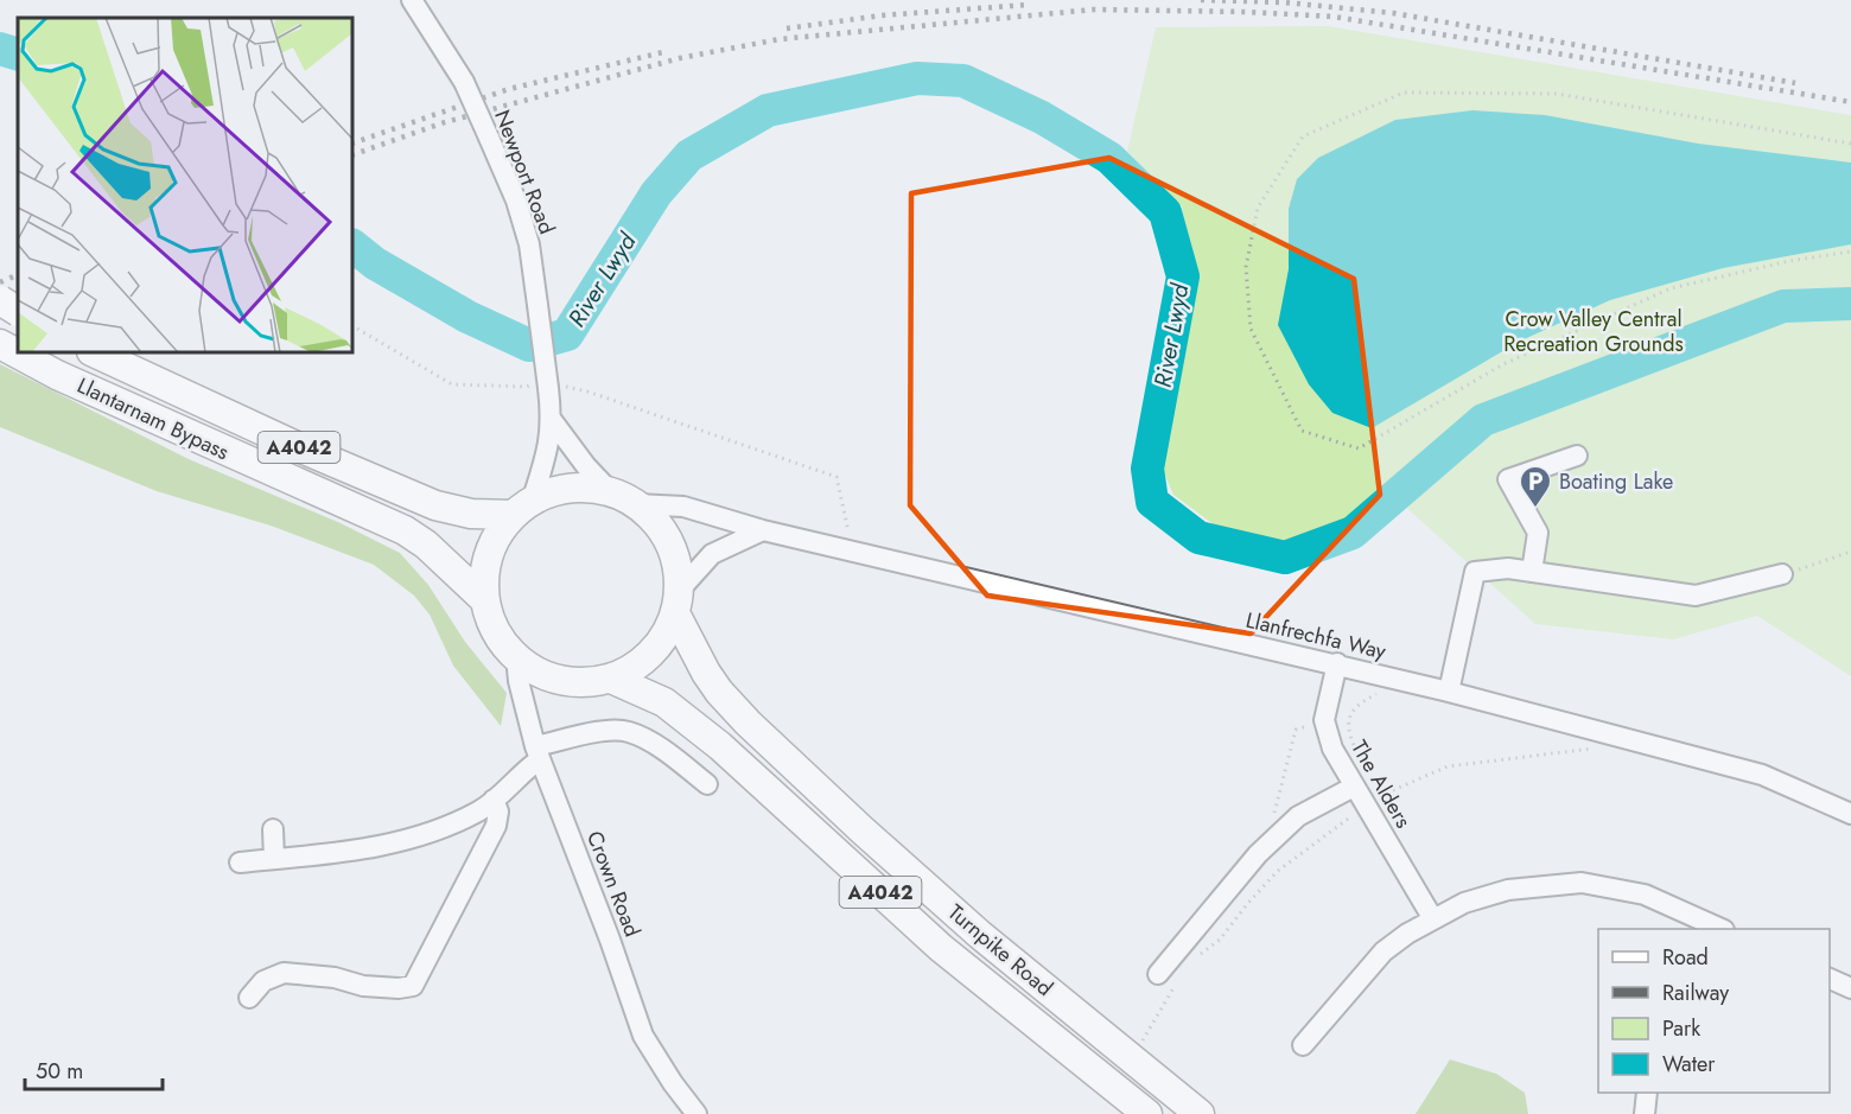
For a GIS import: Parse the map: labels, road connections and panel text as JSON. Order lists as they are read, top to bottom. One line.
{"streets":{"highway":["Llantarnam Bypass","A4042","Turnpike Road"],"street":["Newport Road","Llanfrechfa Way","The Alders","Crown Road"]},"crossings":[["Newport Road","Llantarnam Bypass"],["Newport Road","Llanfrechfa Way"],["Newport Road","Crown Road"],["Newport Road","Turnpike Road"],["Llantarnam Bypass","Llanfrechfa Way"],["Llantarnam Bypass","Crown Road"],["Llantarnam Bypass","Turnpike Road"],["Llanfrechfa Way","The Alders"],["Llanfrechfa Way","Crown Road"],["Llanfrechfa Way","Turnpike Road"],["Crown Road","Turnpike Road"]],"water":["River Lwyd"],"parks":["Crow Valley Central Recreation Grounds"],"places":{"parking":["Boating Lake"]},"legend":["Road","Railway","Park","Water"],"scale_bar":"50 m"}
